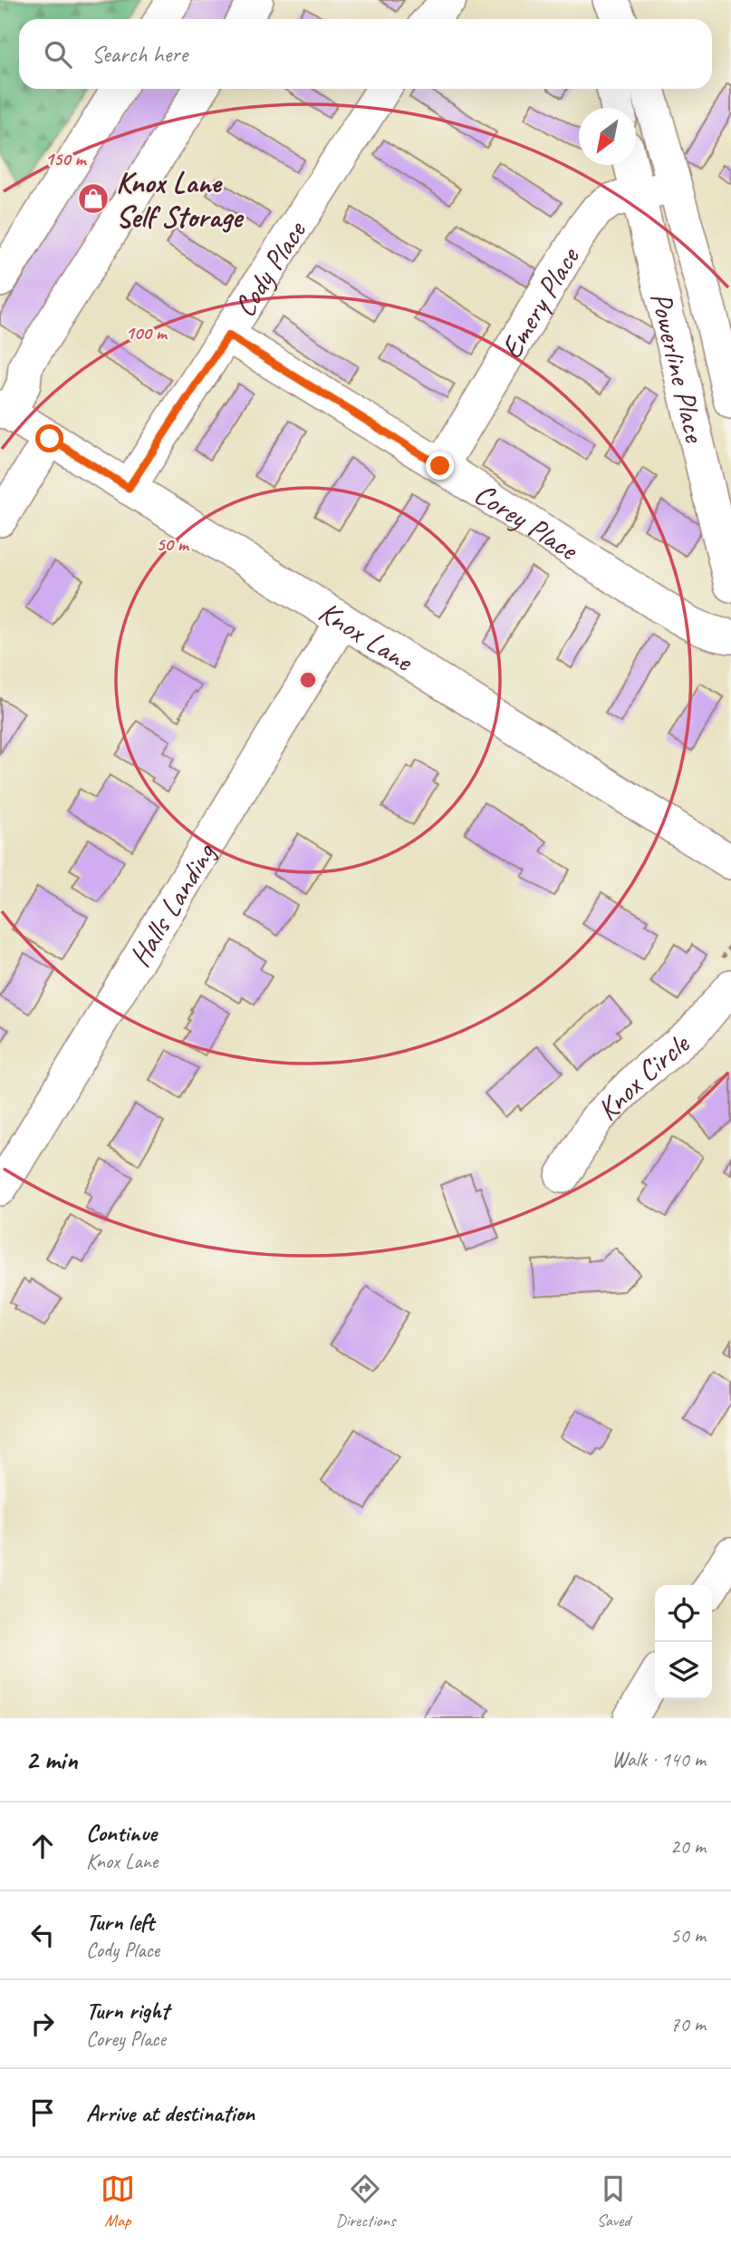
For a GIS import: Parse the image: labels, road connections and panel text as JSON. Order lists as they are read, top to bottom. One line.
{"streets":{"street":["Cody Place","Emery Place","Powerline Place","Corey Place","Knox Lane","Halls Landing","Knox Circle"]},"crossings":[["Cody Place","Corey Place"],["Cody Place","Knox Lane"],["Emery Place","Powerline Place"],["Emery Place","Corey Place"],["Knox Lane","Halls Landing"]],"places":{"shop":["Knox Lane Self Storage"]},"north":"bottom left","page":{"search":"Search here","heading":["2 min","Walk · 140 m"],"list":[["Continue","Knox Lane","20 m"],["Turn left","Cody Place","50 m"],["Turn right","Corey Place","70 m"],"Arrive at destination"],"nav":["Map","Directions","Saved"]},"rings":["150 m","100 m","50 m"]}
